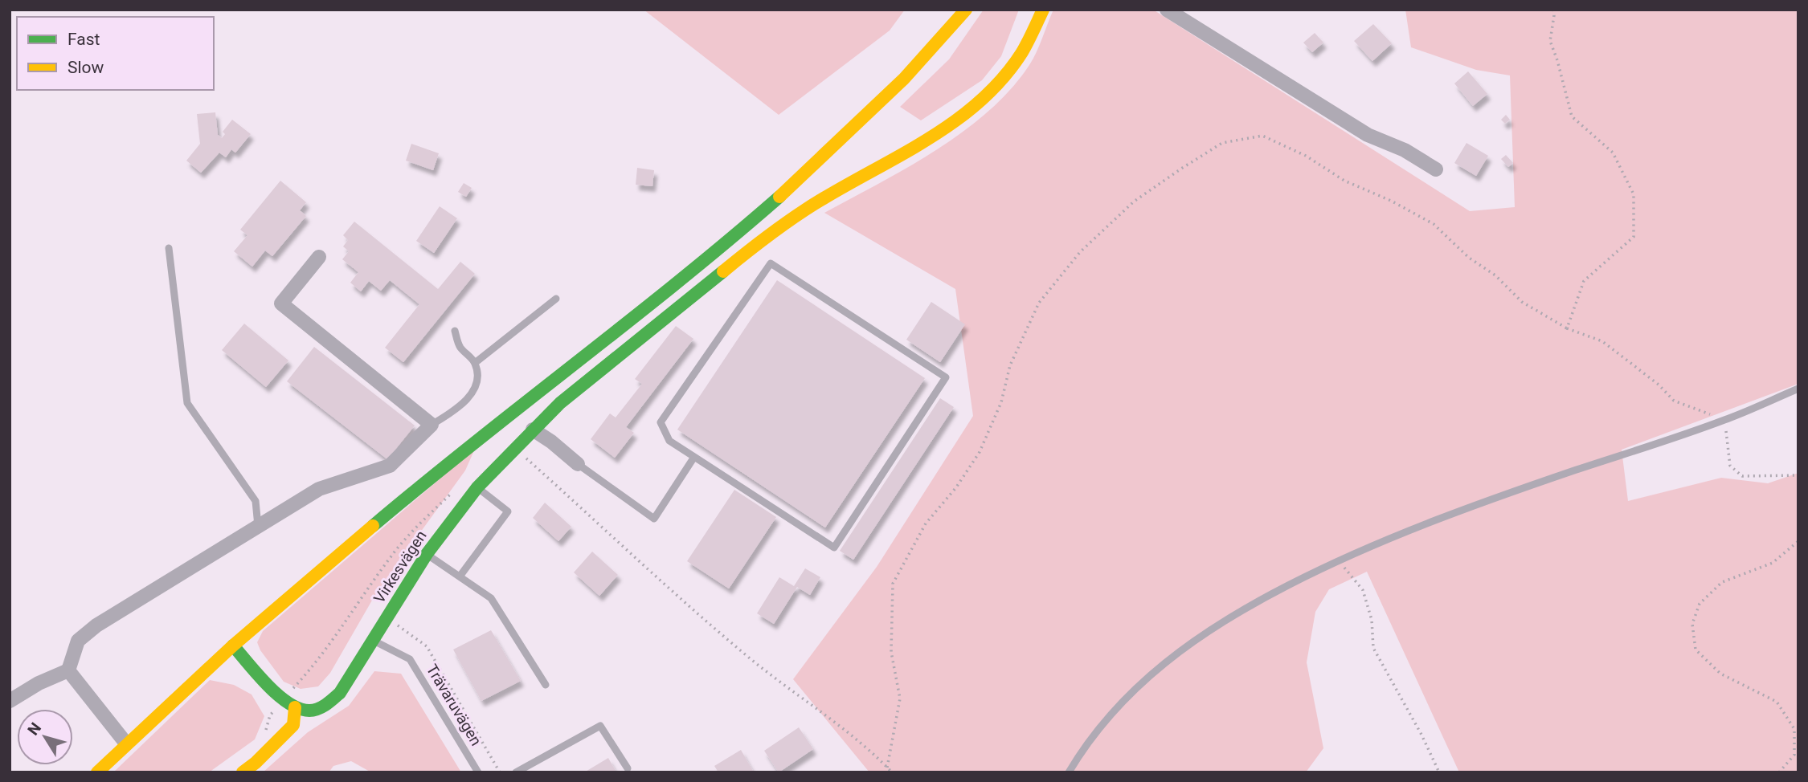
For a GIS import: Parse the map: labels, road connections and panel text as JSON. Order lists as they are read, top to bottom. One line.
{"streets":{"street":["Virkesvägen"],"lane":["Trävaruvägen"]},"crossings":[["Virkesvägen","Trävaruvägen"]],"legend":["Fast","Slow"],"north":"top left"}
